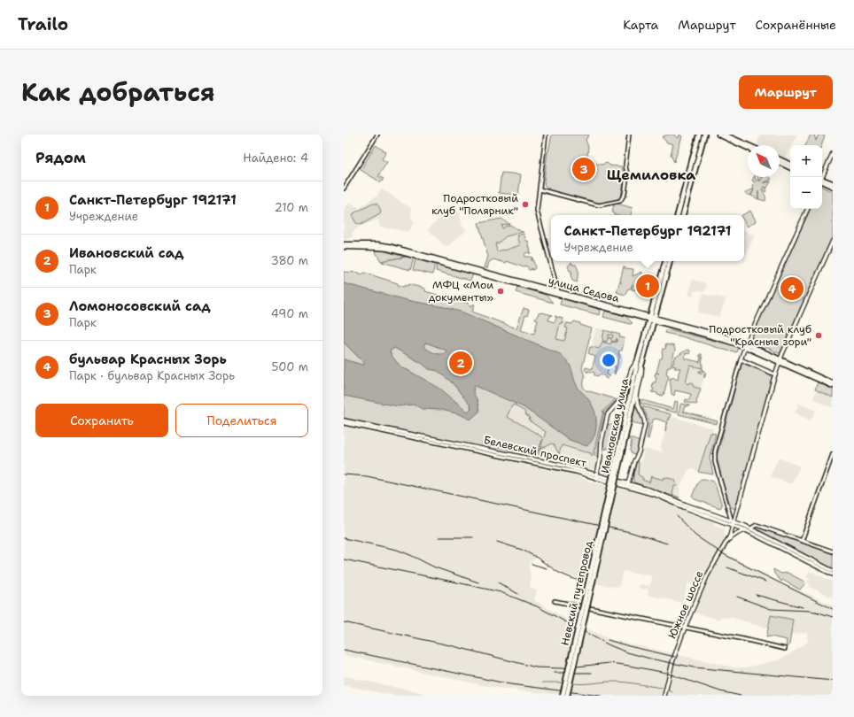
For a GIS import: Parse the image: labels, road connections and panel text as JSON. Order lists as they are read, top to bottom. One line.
{"streets":{"main road":["улица Седова","Ивановская улица","Невский путепровод"],"street":["Белевский проспект","Южное шоссе"]},"crossings":[["улица Седова","Ивановская улица"],["улица Седова","Южное шоссе"],["Ивановская улица","Белевский проспект"],["Ивановская улица","Невский путепровод"],["Белевский проспект","Южное шоссе"]],"districts":["Щемиловка"],"places":["Подростковый клуб \"Полярник\"","МФЦ «Мои документы»","Подростковый клуб \"Красные зори\""],"north":"top left","page":{"header":"Trailo","nav":["Карта","Маршрут","Сохранённые"],"title":"Как добраться","buttons":["Маршрут",["Сохранить","Поделиться"]],"heading":["Рядом","Найдено: 4"],"map_buttons":["+","−"],"pins":["3","1","4","2"],"list":[{"mark":"1","name":"Санкт-Петербург 192171","note":"Учреждение","value":"210 m"},{"mark":"2","name":"Ивановский сад","note":"Парк","value":"380 m"},{"mark":"3","name":"Ломоносовский сад","note":"Парк","value":"490 m"},{"mark":"4","name":"бульвар Красных Зорь","note":"Парк · бульвар Красных Зорь","value":"500 m"}],"popup":["Санкт-Петербург 192171","Учреждение"]}}
